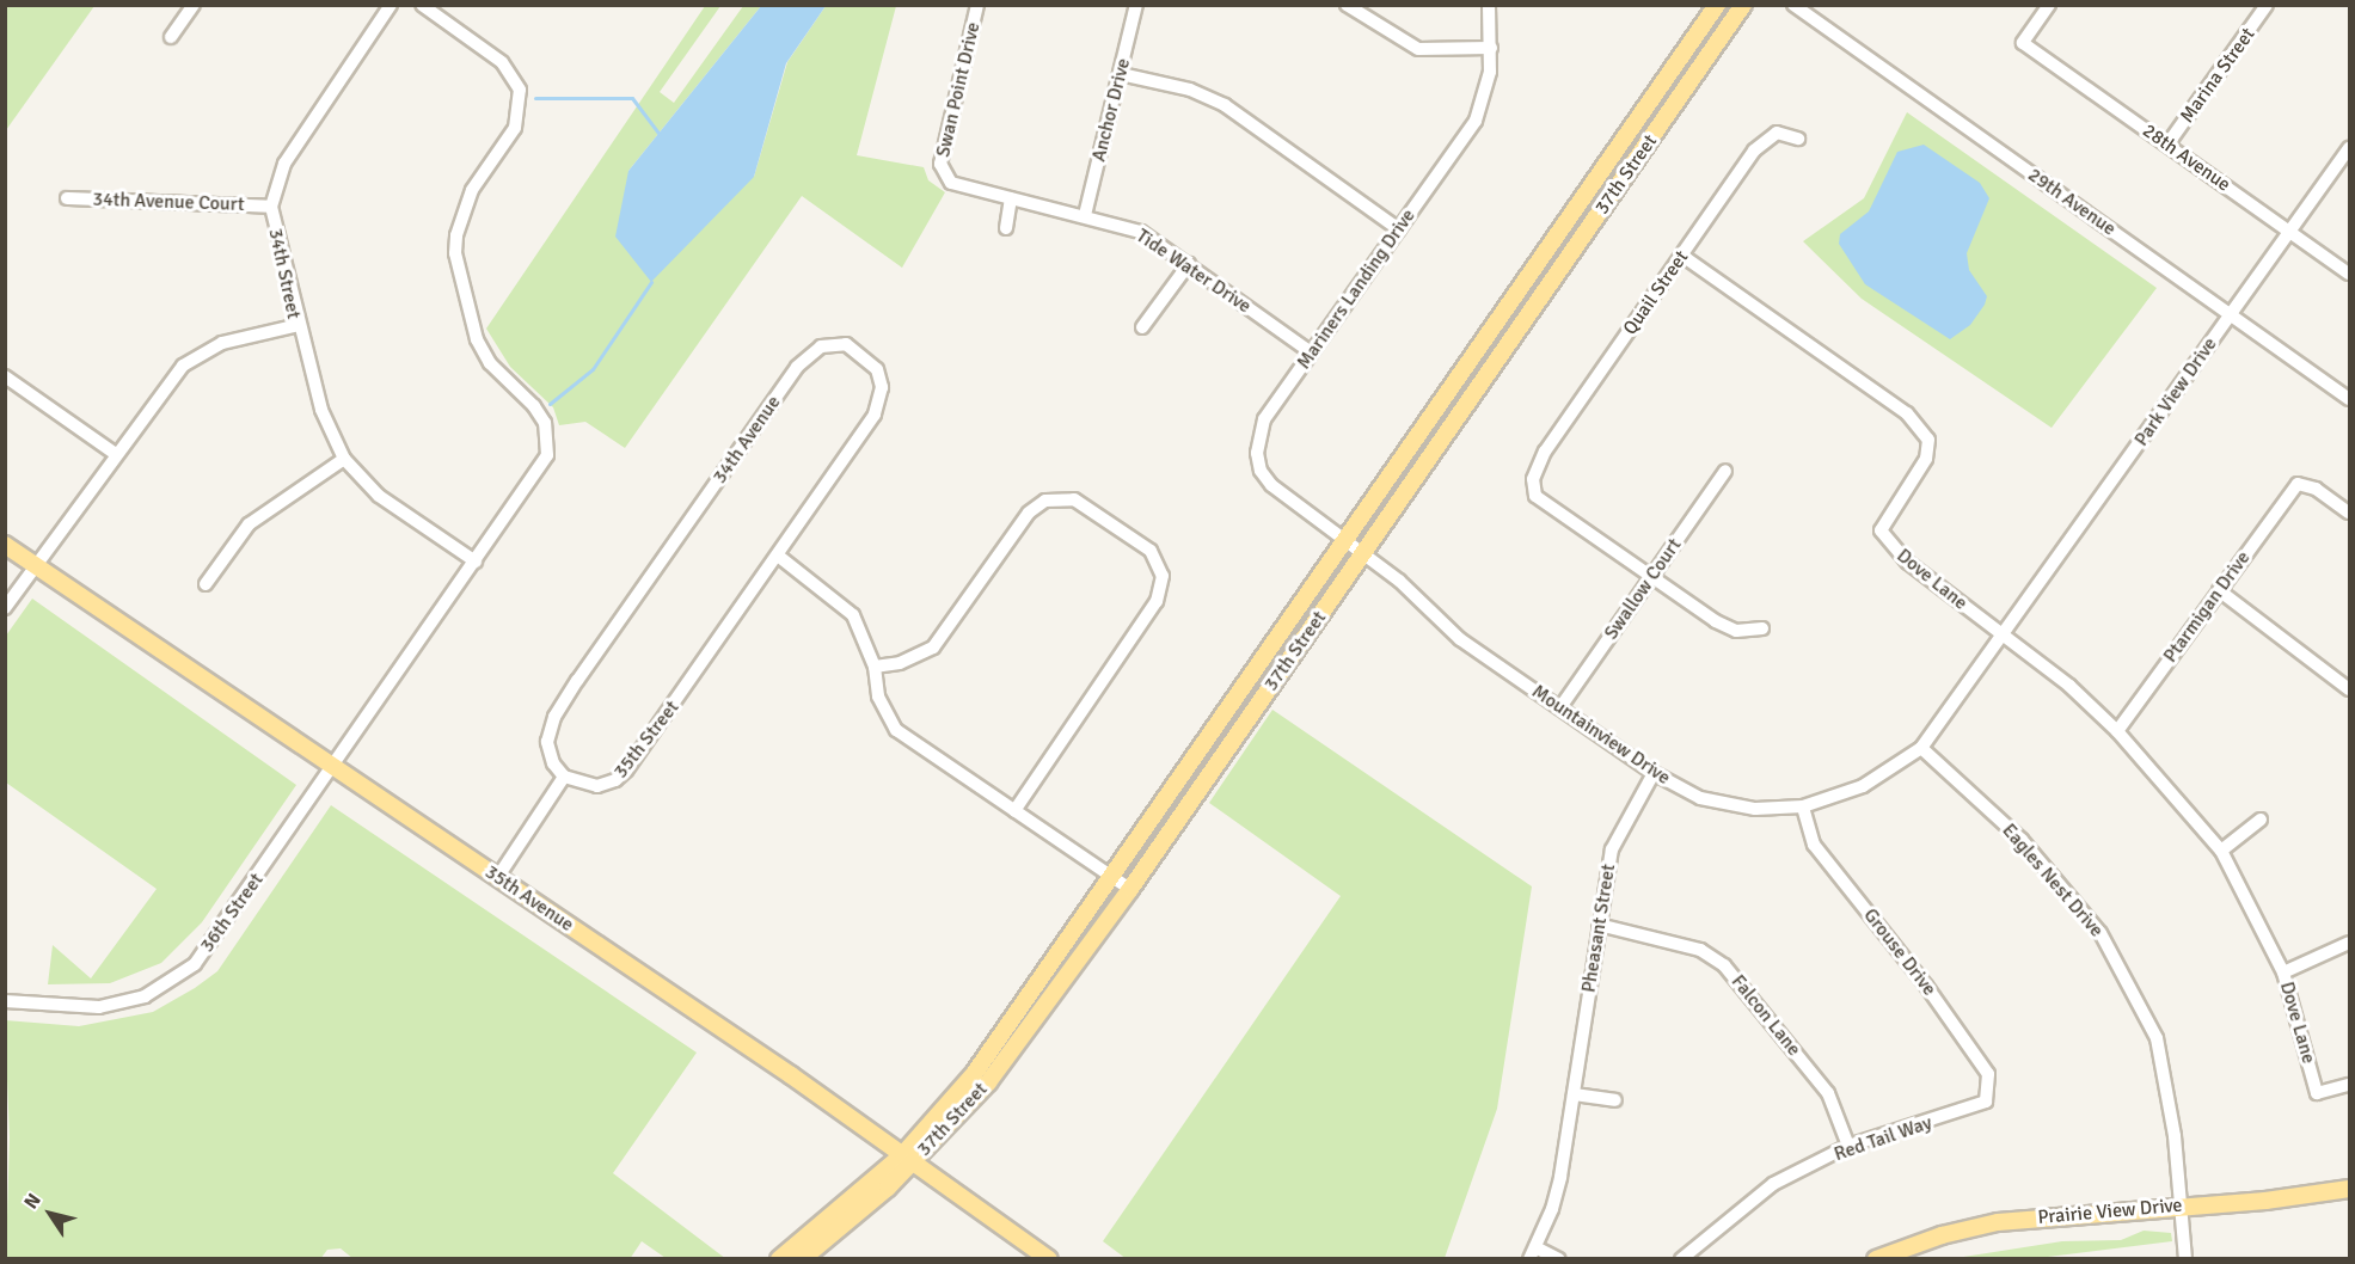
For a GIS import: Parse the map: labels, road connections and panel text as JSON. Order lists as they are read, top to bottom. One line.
{"streets":{"main road":["37th Street","35th Avenue","Prairie View Drive"],"street":["Marina Street","Swan Point Drive","Anchor Drive","28th Avenue","34th Avenue Court","29th Avenue","Tide Water Drive","34th Street","Mariners Landing Drive","Quail Street","Park View Drive","34th Avenue","Dove Lane","Swallow Court","Ptarmigan Drive","Mountainview Drive","35th Street","Eagles Nest Drive","36th Street","Pheasant Street","Grouse Drive","Falcon Lane","Red Tail Way"]},"crossings":[["Marina Street","28th Avenue"],["Swan Point Drive","Tide Water Drive"],["Anchor Drive","Tide Water Drive"],["28th Avenue","Park View Drive"],["37th Street","Mariners Landing Drive"],["37th Street","Mountainview Drive"],["37th Street","35th Avenue"],["34th Avenue Court","34th Street"],["29th Avenue","Park View Drive"],["Tide Water Drive","Mariners Landing Drive"],["34th Street","35th Avenue"],["Mariners Landing Drive","Mountainview Drive"],["Quail Street","Dove Lane"],["Quail Street","Swallow Court"],["Park View Drive","Dove Lane"],["Park View Drive","Mountainview Drive"],["34th Avenue","35th Street"],["Dove Lane","Ptarmigan Drive"],["Dove Lane","Mountainview Drive"],["Swallow Court","Mountainview Drive"],["Mountainview Drive","Eagles Nest Drive"],["Mountainview Drive","Pheasant Street"],["Mountainview Drive","Grouse Drive"],["Eagles Nest Drive","Prairie View Drive"],["35th Avenue","36th Street"],["Pheasant Street","Falcon Lane"],["Grouse Drive","Red Tail Way"],["Falcon Lane","Red Tail Way"]],"north":"top left"}
